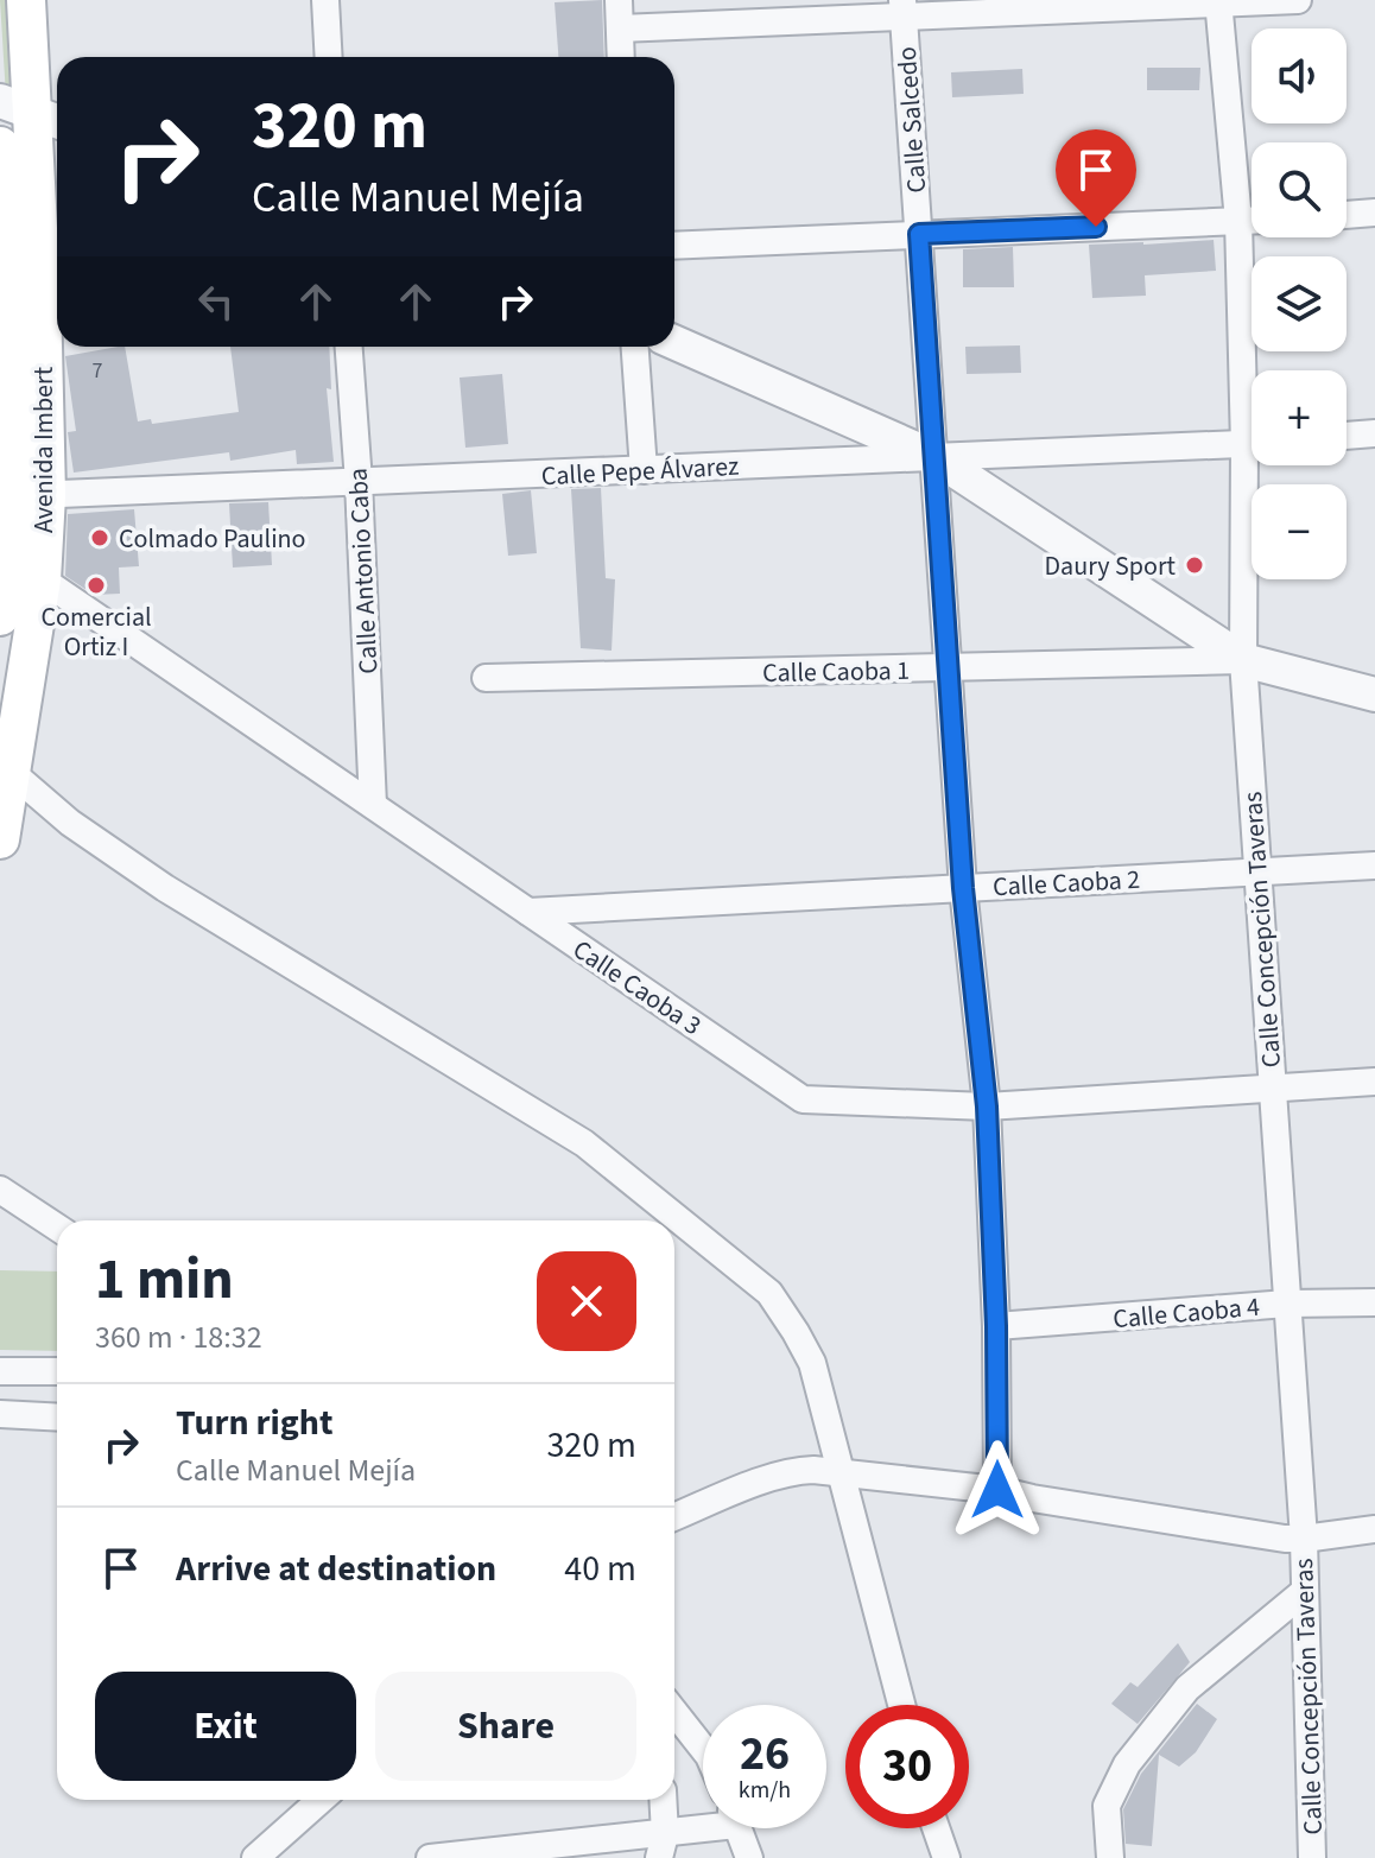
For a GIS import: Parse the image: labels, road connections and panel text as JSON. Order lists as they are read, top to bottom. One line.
{"streets":{"main road":["Avenida Imbert"],"street":["Calle Salcedo","Calle Pepe Álvarez","Calle Antonio Caba","Calle Caoba 1","Calle Caoba 2","Calle Concepción Taveras","Calle Caoba 3","Calle Caoba 4"]},"crossings":[["Calle Salcedo","Calle Pepe Álvarez"],["Calle Salcedo","Calle Caoba 1"],["Calle Salcedo","Calle Caoba 2"],["Calle Salcedo","Calle Caoba 3"],["Calle Salcedo","Calle Caoba 4"],["Avenida Imbert","Calle Pepe Álvarez"],["Avenida Imbert","Calle Caoba 3"],["Calle Pepe Álvarez","Calle Antonio Caba"],["Calle Antonio Caba","Calle Caoba 3"],["Calle Caoba 1","Calle Concepción Taveras"],["Calle Caoba 2","Calle Concepción Taveras"],["Calle Caoba 2","Calle Caoba 3"],["Calle Concepción Taveras","Calle Caoba 3"],["Calle Concepción Taveras","Calle Caoba 4"]],"places":["Colmado Paulino","Daury Sport","Comercial Ortiz I"],"house_numbers":["7"],"page":{"map_buttons":["+","−"],"turn":["320 m","Calle Manuel Mejía"],"heading":["1 min","360 m · 18:32"],"list":[{"name":"Turn right","note":"Calle Manuel Mejía","value":"320 m"},{"name":"Arrive at destination","value":"40 m"}],"buttons":["Exit","Share"],"speed":"26 km/h","limit":"30"}}
